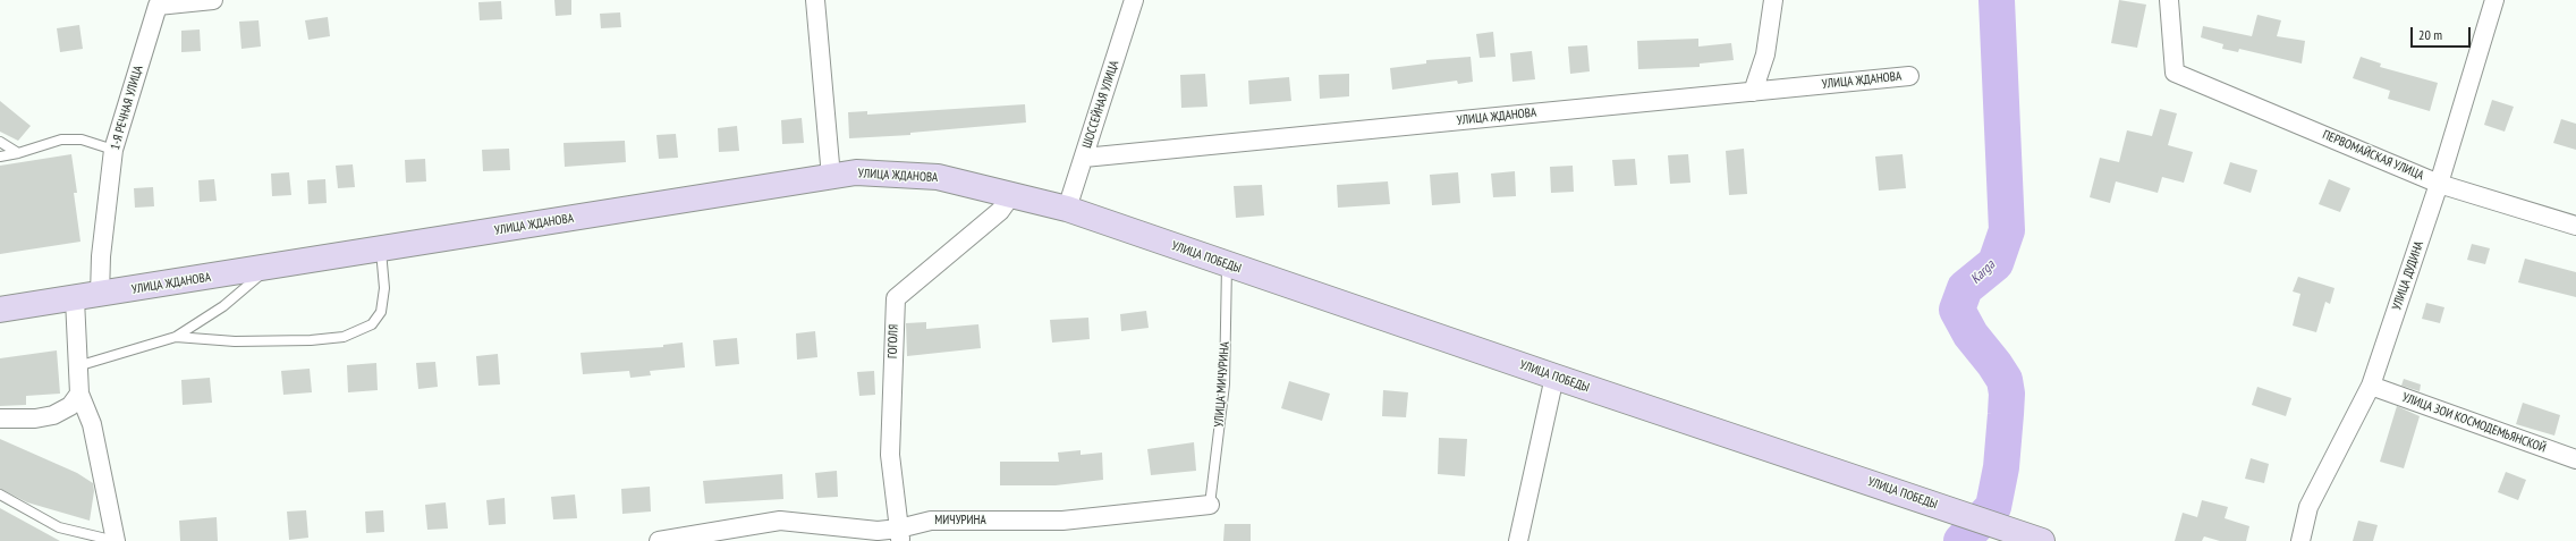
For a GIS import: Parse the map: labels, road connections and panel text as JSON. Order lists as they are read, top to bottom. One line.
{"streets":{"street":["УЛИЦА ЖДАНОВА","ШОССЕЙНАЯ УЛИЦА","1-Я РЕЧНАЯ УЛИЦА","ПЕРВОМАЙСКАЯ УЛИЦА","УЛИЦА ПОБЕДЫ","УЛИЦА ДУДИНА","ГОГОЛЯ","УЛИЦА ЗОИ КОСМОДЕМЬЯНСКОЙ","МИЧУРИНА"],"lane":["УЛИЦА МИЧУРИНА"]},"crossings":[["УЛИЦА ЖДАНОВА","ШОССЕЙНАЯ УЛИЦА"],["УЛИЦА ЖДАНОВА","1-Я РЕЧНАЯ УЛИЦА"],["УЛИЦА ЖДАНОВА","УЛИЦА ПОБЕДЫ"],["УЛИЦА ЖДАНОВА","ГОГОЛЯ"],["ШОССЕЙНАЯ УЛИЦА","УЛИЦА ПОБЕДЫ"],["ПЕРВОМАЙСКАЯ УЛИЦА","УЛИЦА ДУДИНА"],["УЛИЦА ПОБЕДЫ","УЛИЦА МИЧУРИНА"],["УЛИЦА ДУДИНА","УЛИЦА ЗОИ КОСМОДЕМЬЯНСКОЙ"],["ГОГОЛЯ","МИЧУРИНА"],["УЛИЦА МИЧУРИНА","МИЧУРИНА"]],"water":["Karga"],"scale_bar":"20 m"}
